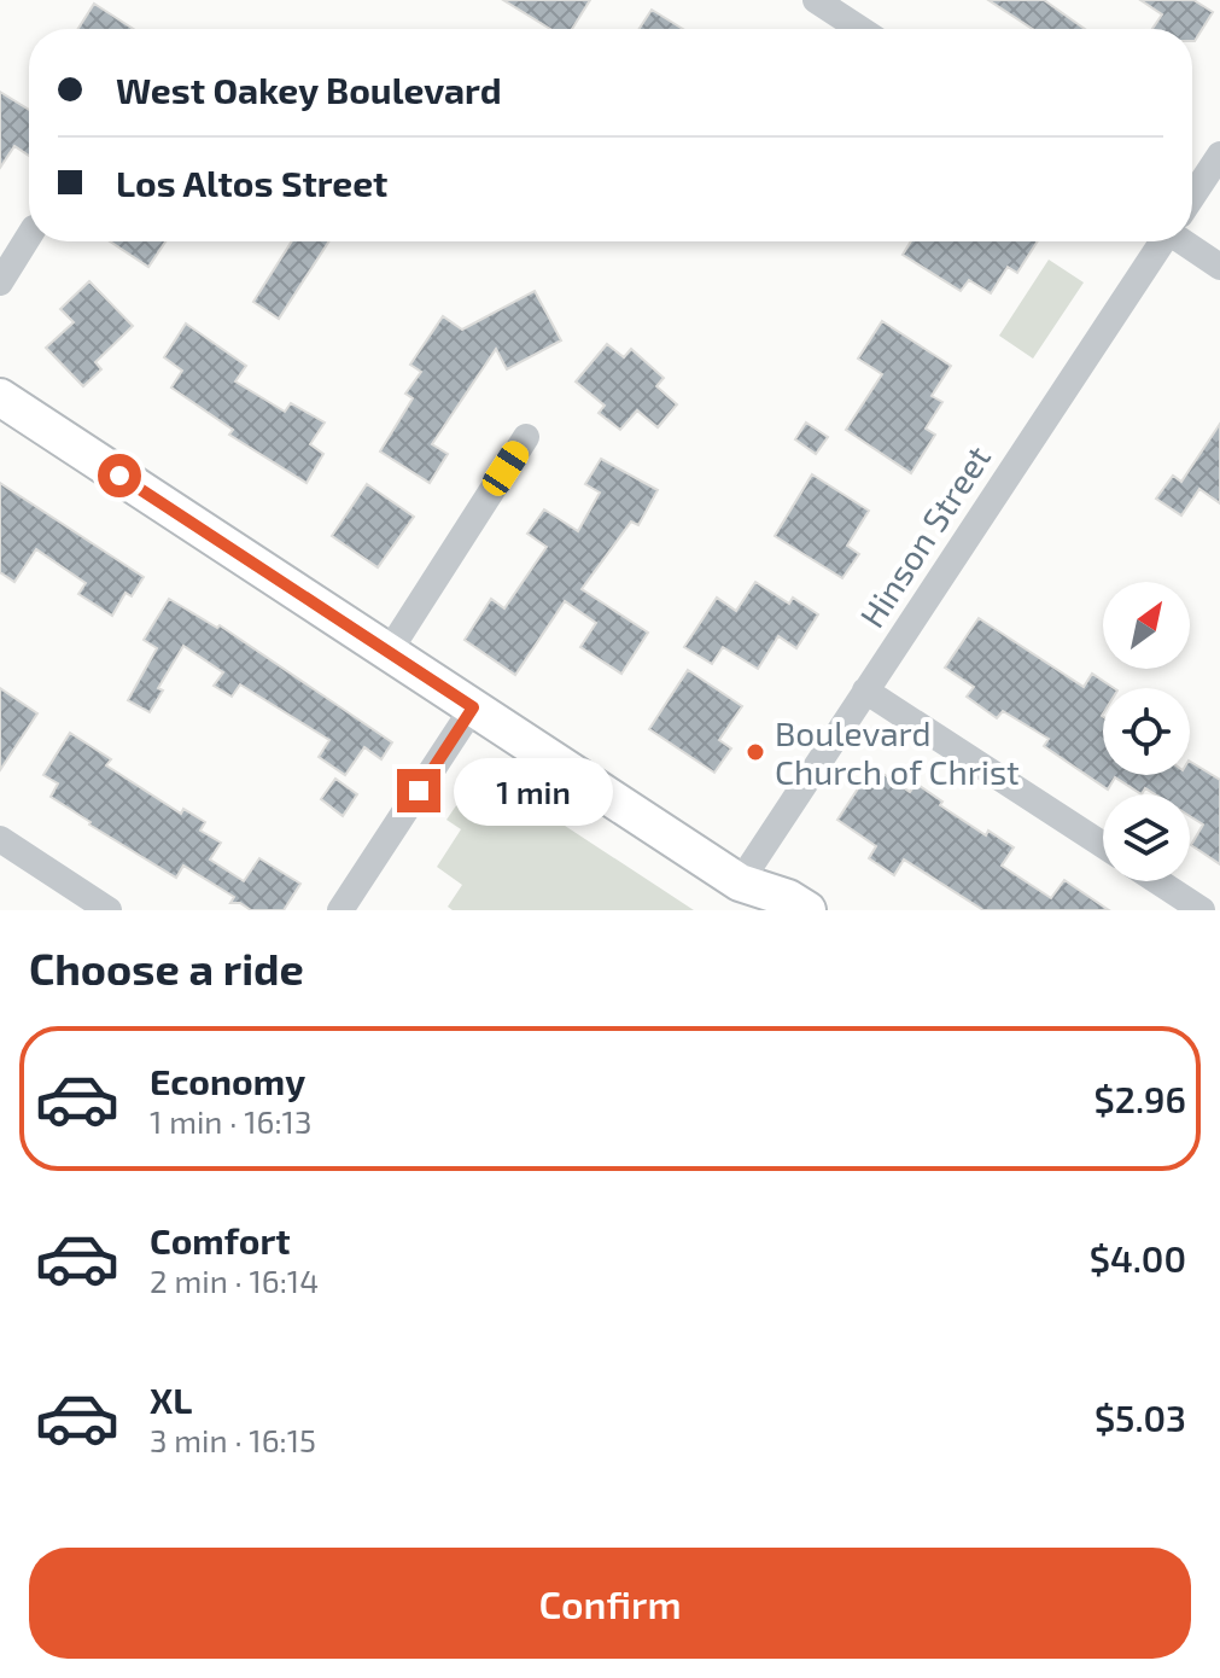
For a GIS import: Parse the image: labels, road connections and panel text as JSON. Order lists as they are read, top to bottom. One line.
{"streets":{"street":["Hinson Street"]},"places":["Boulevard Church of Christ"],"north":"top right","page":{"banner":["West Oakey Boulevard","Los Altos Street"],"bubble":"1 min","heading":"Choose a ride","list":[{"name":"Economy","note":"1 min · 16:13","value":"$2.96"},{"name":"Comfort","note":"2 min · 16:14","value":"$4.00"},{"name":"XL","note":"3 min · 16:15","value":"$5.03"}],"buttons":"Confirm"}}
